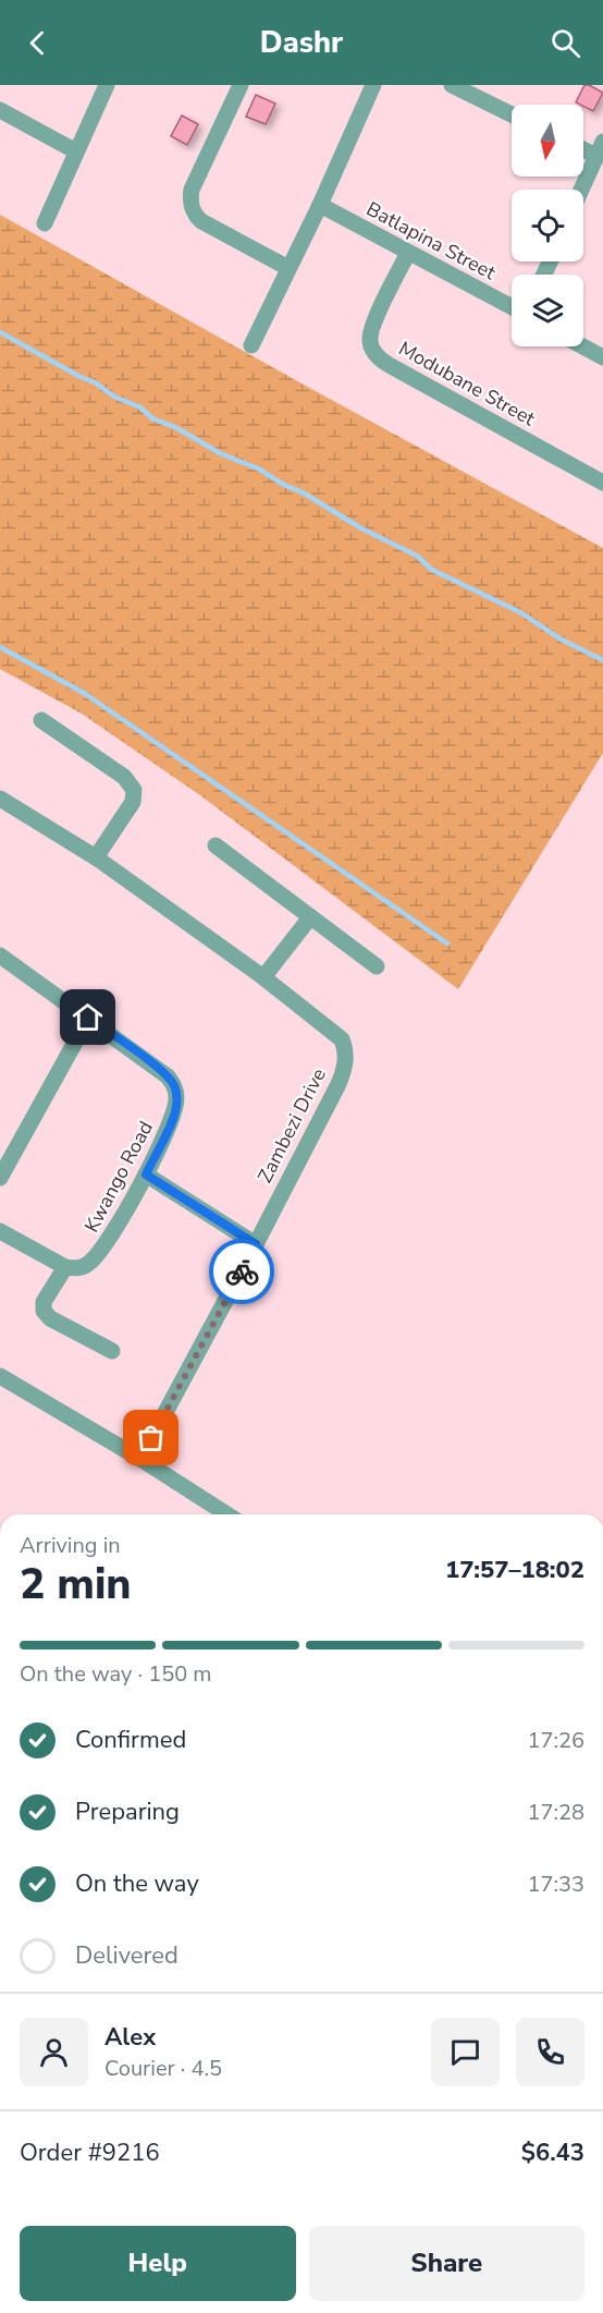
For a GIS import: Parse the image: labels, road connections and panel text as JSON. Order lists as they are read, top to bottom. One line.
{"streets":{"street":["Batlapina Street","Modubane Street","Zambezi Drive","Kwango Road"]},"crossings":[["Batlapina Street","Modubane Street"]],"north":"bottom","page":{"header":"Dashr","heading":["2 min","Arriving in","17:57–18:02"],"panel":["Alex","Courier · 4.5","Order #9216","$6.43"],"bar":"On the way · 150 m","list":[["Confirmed","17:26"],["Preparing","17:28"],["On the way","17:33"],"Delivered"],"buttons":["Help","Share"]}}
